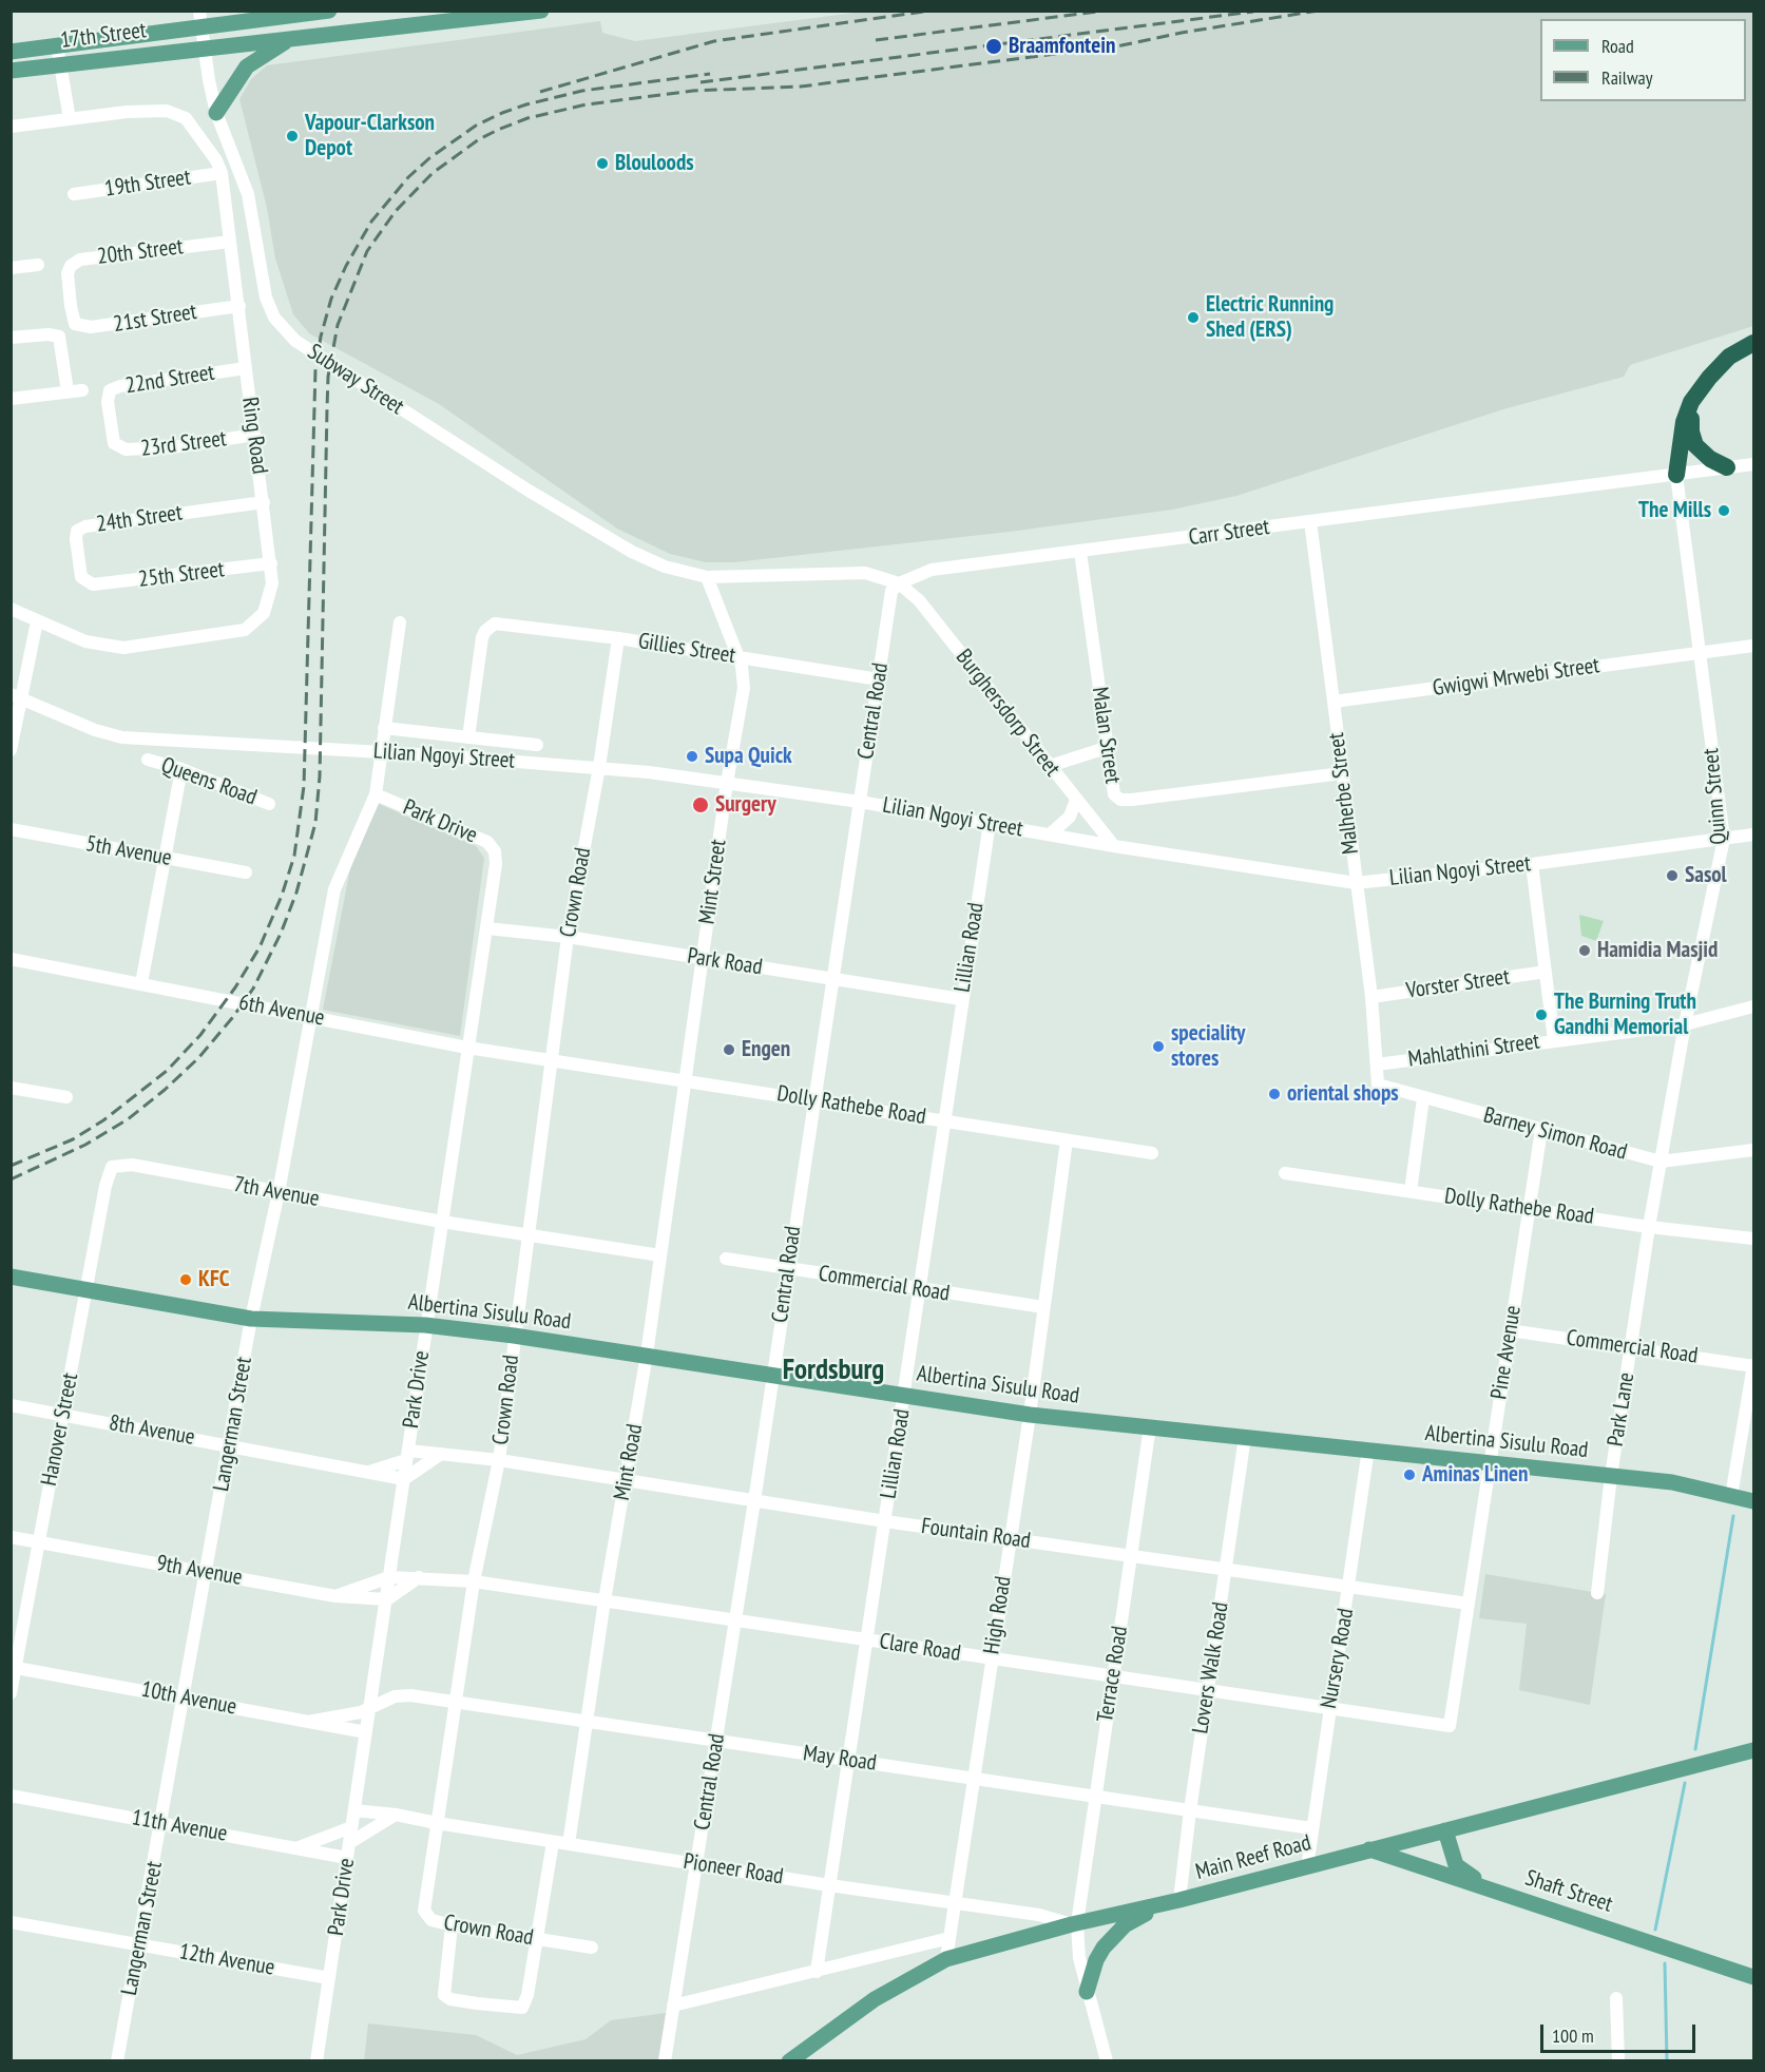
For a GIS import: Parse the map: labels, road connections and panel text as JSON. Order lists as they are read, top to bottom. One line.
{"streets":{"main road":["17th Street","Albertina Sisulu Road","Main Reef Road","Shaft Street"],"street":["19th Street","20th Street","21st Street","22nd Street","Subway Street","Ring Road","23rd Street","24th Street","Carr Street","25th Street","Gillies Street","Gwigwi Mrwebi Street","Central Road","Burghersdorp Street","Malan Street","Lilian Ngoyi Street","Queens Road","Malherbe Street","Quinn Street","Park Drive","5th Avenue","Mint Street","Crown Road","Lillian Road","Park Road","Vorster Street","6th Avenue","Mahlathini Street","Dolly Rathebe Road","Barney Simon Road","7th Avenue","Commercial Road","Pine Avenue","Park Lane","Langerman Street","Hanover Street","8th Avenue","Mint Road","Fountain Road","9th Avenue","High Road","Clare Road","Nursery Road","Lovers Walk Road","Terrace Road","10th Avenue","May Road","11th Avenue","Pioneer Road","12th Avenue"]},"crossings":[["17th Street","Subway Street"],["19th Street","Ring Road"],["20th Street","21st Street"],["20th Street","Ring Road"],["21st Street","Ring Road"],["22nd Street","Ring Road"],["22nd Street","23rd Street"],["Subway Street","Mint Street"],["Ring Road","23rd Street"],["Ring Road","24th Street"],["Ring Road","25th Street"],["24th Street","25th Street"],["Carr Street","Central Road"],["Carr Street","Burghersdorp Street"],["Carr Street","Malan Street"],["Carr Street","Malherbe Street"],["Carr Street","Quinn Street"],["Gillies Street","Central Road"],["Gillies Street","Mint Street"],["Gillies Street","Crown Road"],["Gwigwi Mrwebi Street","Malherbe Street"],["Gwigwi Mrwebi Street","Quinn Street"],["Central Road","Burghersdorp Street"],["Central Road","Lilian Ngoyi Street"],["Central Road","Park Road"],["Central Road","Dolly Rathebe Road"],["Central Road","Commercial Road"],["Central Road","Albertina Sisulu Road"],["Central Road","Fountain Road"],["Central Road","Clare Road"],["Central Road","May Road"],["Central Road","Pioneer Road"],["Burghersdorp Street","Lilian Ngoyi Street"],["Malan Street","Malherbe Street"],["Lilian Ngoyi Street","Queens Road"],["Lilian Ngoyi Street","Malherbe Street"],["Lilian Ngoyi Street","Quinn Street"],["Lilian Ngoyi Street","Mint Street"],["Lilian Ngoyi Street","Crown Road"],["Lilian Ngoyi Street","Lillian Road"],["Malherbe Street","Vorster Street"],["Malherbe Street","Mahlathini Street"],["Malherbe Street","Barney Simon Road"],["Quinn Street","Mahlathini Street"],["Quinn Street","Dolly Rathebe Road"],["Quinn Street","Barney Simon Road"],["Quinn Street","Park Lane"],["Park Drive","Park Road"],["Park Drive","6th Avenue"],["Park Drive","7th Avenue"],["Park Drive","Albertina Sisulu Road"],["Park Drive","Langerman Street"],["Park Drive","8th Avenue"],["Park Drive","Fountain Road"],["Park Drive","9th Avenue"],["Park Drive","Clare Road"],["Park Drive","10th Avenue"],["Park Drive","May Road"],["Park Drive","11th Avenue"],["Park Drive","Pioneer Road"],["Park Drive","12th Avenue"],["Mint Street","Park Road"],["Mint Street","Dolly Rathebe Road"],["Mint Street","Mint Road"],["Crown Road","Park Road"],["Crown Road","6th Avenue"],["Crown Road","Dolly Rathebe Road"],["Crown Road","Albertina Sisulu Road"],["Crown Road","Fountain Road"],["Crown Road","Clare Road"],["Crown Road","May Road"],["Crown Road","Pioneer Road"],["Lillian Road","Park Road"],["Lillian Road","Dolly Rathebe Road"],["Lillian Road","Commercial Road"],["Lillian Road","Albertina Sisulu Road"],["Lillian Road","Fountain Road"],["Lillian Road","Clare Road"],["Lillian Road","May Road"],["Lillian Road","Pioneer Road"],["6th Avenue","Dolly Rathebe Road"],["6th Avenue","Langerman Street"],["Mahlathini Street","Barney Simon Road"],["Dolly Rathebe Road","Pine Avenue"],["Dolly Rathebe Road","Park Lane"],["Dolly Rathebe Road","Mint Road"],["Dolly Rathebe Road","High Road"],["Barney Simon Road","Pine Avenue"],["7th Avenue","Langerman Street"],["7th Avenue","Hanover Street"],["Commercial Road","Pine Avenue"],["Commercial Road","Park Lane"],["Commercial Road","High Road"],["Albertina Sisulu Road","Pine Avenue"],["Albertina Sisulu Road","Park Lane"],["Albertina Sisulu Road","Langerman Street"],["Albertina Sisulu Road","Hanover Street"],["Albertina Sisulu Road","Mint Road"],["Albertina Sisulu Road","High Road"],["Albertina Sisulu Road","Nursery Road"],["Albertina Sisulu Road","Lovers Walk Road"],["Albertina Sisulu Road","Terrace Road"],["Pine Avenue","Fountain Road"],["Pine Avenue","Clare Road"],["Langerman Street","8th Avenue"],["Langerman Street","9th Avenue"],["Langerman Street","10th Avenue"],["Langerman Street","11th Avenue"],["Langerman Street","12th Avenue"],["Hanover Street","8th Avenue"],["Hanover Street","9th Avenue"],["Hanover Street","10th Avenue"],["Mint Road","Fountain Road"],["Mint Road","Clare Road"],["Mint Road","May Road"],["Mint Road","Pioneer Road"],["Fountain Road","High Road"],["Fountain Road","Nursery Road"],["Fountain Road","Lovers Walk Road"],["Fountain Road","Terrace Road"],["9th Avenue","Clare Road"],["High Road","Clare Road"],["High Road","May Road"],["High Road","Main Reef Road"],["High Road","Pioneer Road"],["Clare Road","Nursery Road"],["Clare Road","Lovers Walk Road"],["Clare Road","Terrace Road"],["Nursery Road","May Road"],["Nursery Road","Main Reef Road"],["Lovers Walk Road","May Road"],["Lovers Walk Road","Main Reef Road"],["Terrace Road","May Road"],["Terrace Road","Main Reef Road"],["Terrace Road","Pioneer Road"],["10th Avenue","May Road"],["Main Reef Road","Pioneer Road"],["Main Reef Road","Shaft Street"]],"districts":["Fordsburg"],"places":["Braamfontein","Vapour-Clarkson Depot","Blouloods","Electric Running Shed (ERS)","The Mills","Supa Quick","Surgery","Sasol","Hamidia Masjid","The Burning Truth Gandhi Memorial","speciality stores","Engen","oriental shops","KFC","Aminas Linen"],"legend":["Road","Railway"],"scale_bar":"100 m"}
